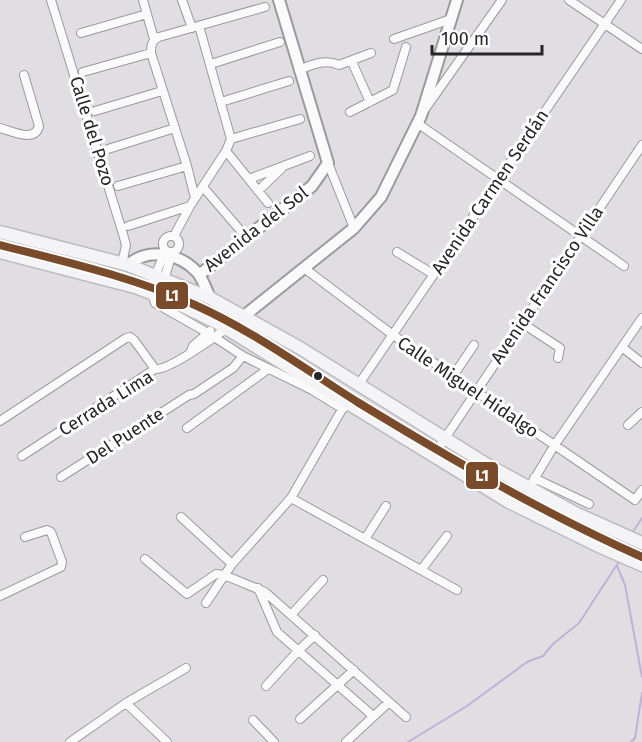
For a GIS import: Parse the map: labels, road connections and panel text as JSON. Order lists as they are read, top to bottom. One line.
{"streets":{"main road":["Avenida del Sol"],"street":["Calle del Pozo","Avenida Carmen Serdán","Avenida Francisco Villa","Calle Miguel Hidalgo","Cerrada Lima","Del Puente"]},"crossings":[["Avenida Carmen Serdán","Calle Miguel Hidalgo"],["Avenida Francisco Villa","Calle Miguel Hidalgo"]],"lines":["transit line L1"],"scale_bar":"100 m"}
